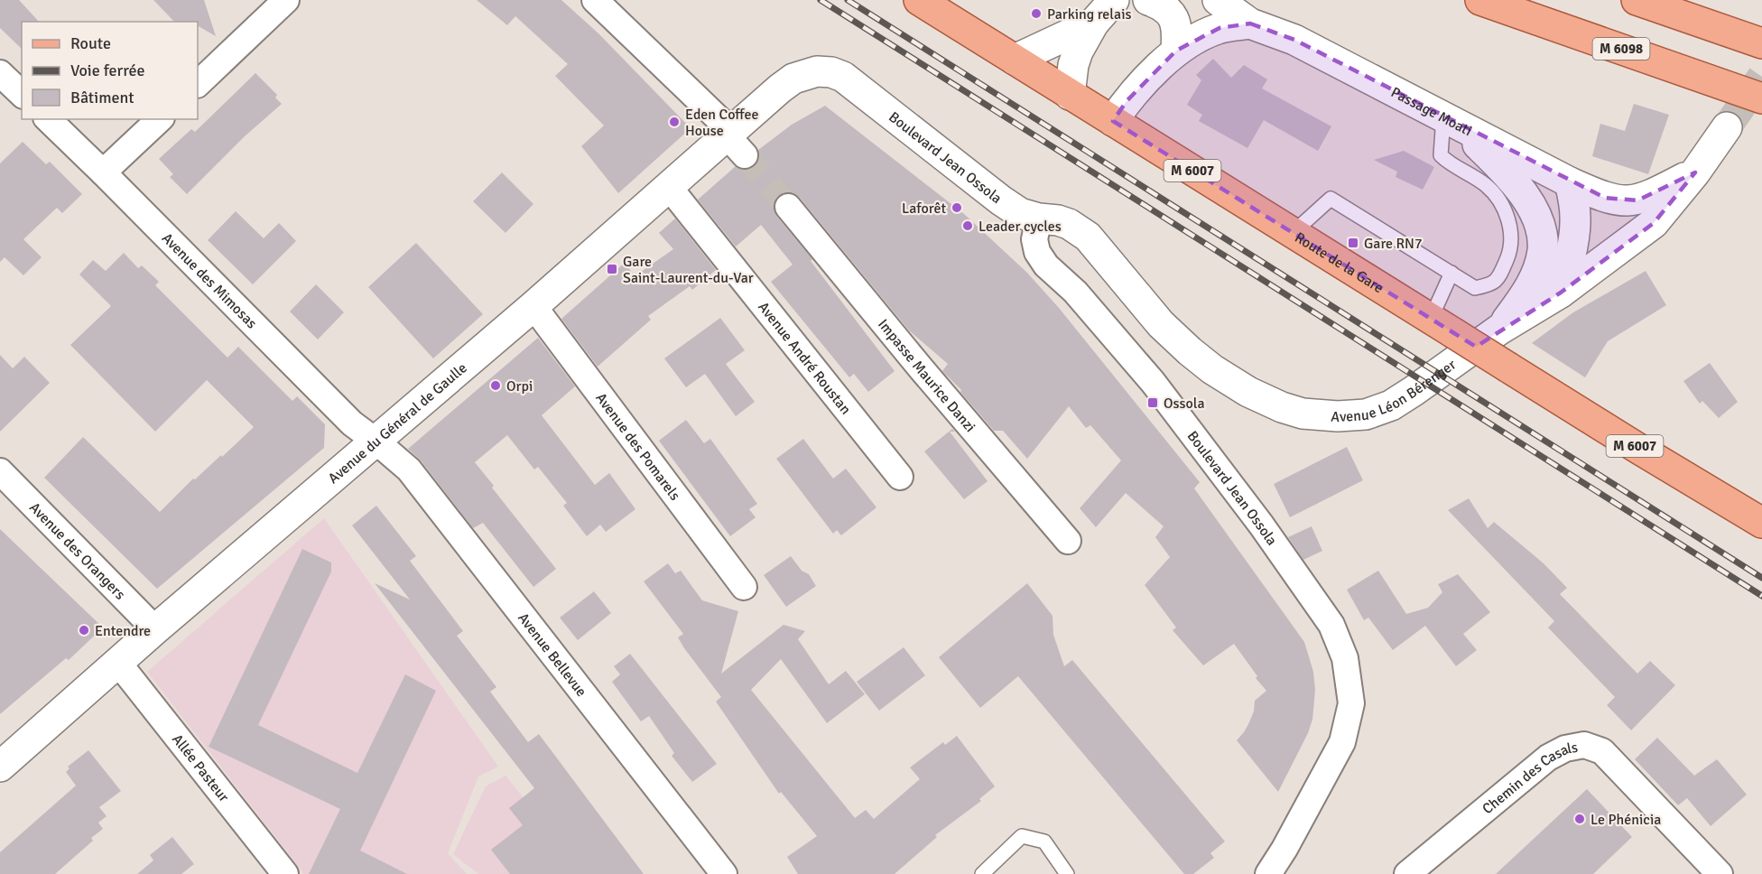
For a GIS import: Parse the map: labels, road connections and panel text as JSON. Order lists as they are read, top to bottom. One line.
{"streets":{"main road":["M 6098","Passage Moati","Boulevard Jean Ossola","M 6007","Route de la Gare","Avenue Léon Bérenger","Avenue du Général de Gaulle"],"street":["Avenue des Mimosas","Avenue André Roustan","Impasse Maurice Danzi","Avenue des Pomarels","Avenue des Orangers","Avenue Bellevue","Allée Pasteur","Chemin des Casals"]},"crossings":[["Passage Moati","Route de la Gare"],["Passage Moati","Avenue Léon Bérenger"],["Boulevard Jean Ossola","Avenue Léon Bérenger"],["Boulevard Jean Ossola","Avenue du Général de Gaulle"],["Avenue des Mimosas","Avenue du Général de Gaulle"],["Avenue des Mimosas","Avenue Bellevue"],["Avenue André Roustan","Avenue du Général de Gaulle"],["Avenue du Général de Gaulle","Avenue des Pomarels"],["Avenue du Général de Gaulle","Avenue des Orangers"],["Avenue du Général de Gaulle","Avenue Bellevue"],["Avenue du Général de Gaulle","Allée Pasteur"]],"places":{"other":["Parking relais","Eden Coffee House","Laforêt","Leader cycles","Orpi","Entendre","Le Phénicia"],"transit":["Gare RN7","Gare Saint-Laurent-du-Var","Ossola"]},"legend":["Route","Voie ferrée","Bâtiment"]}
